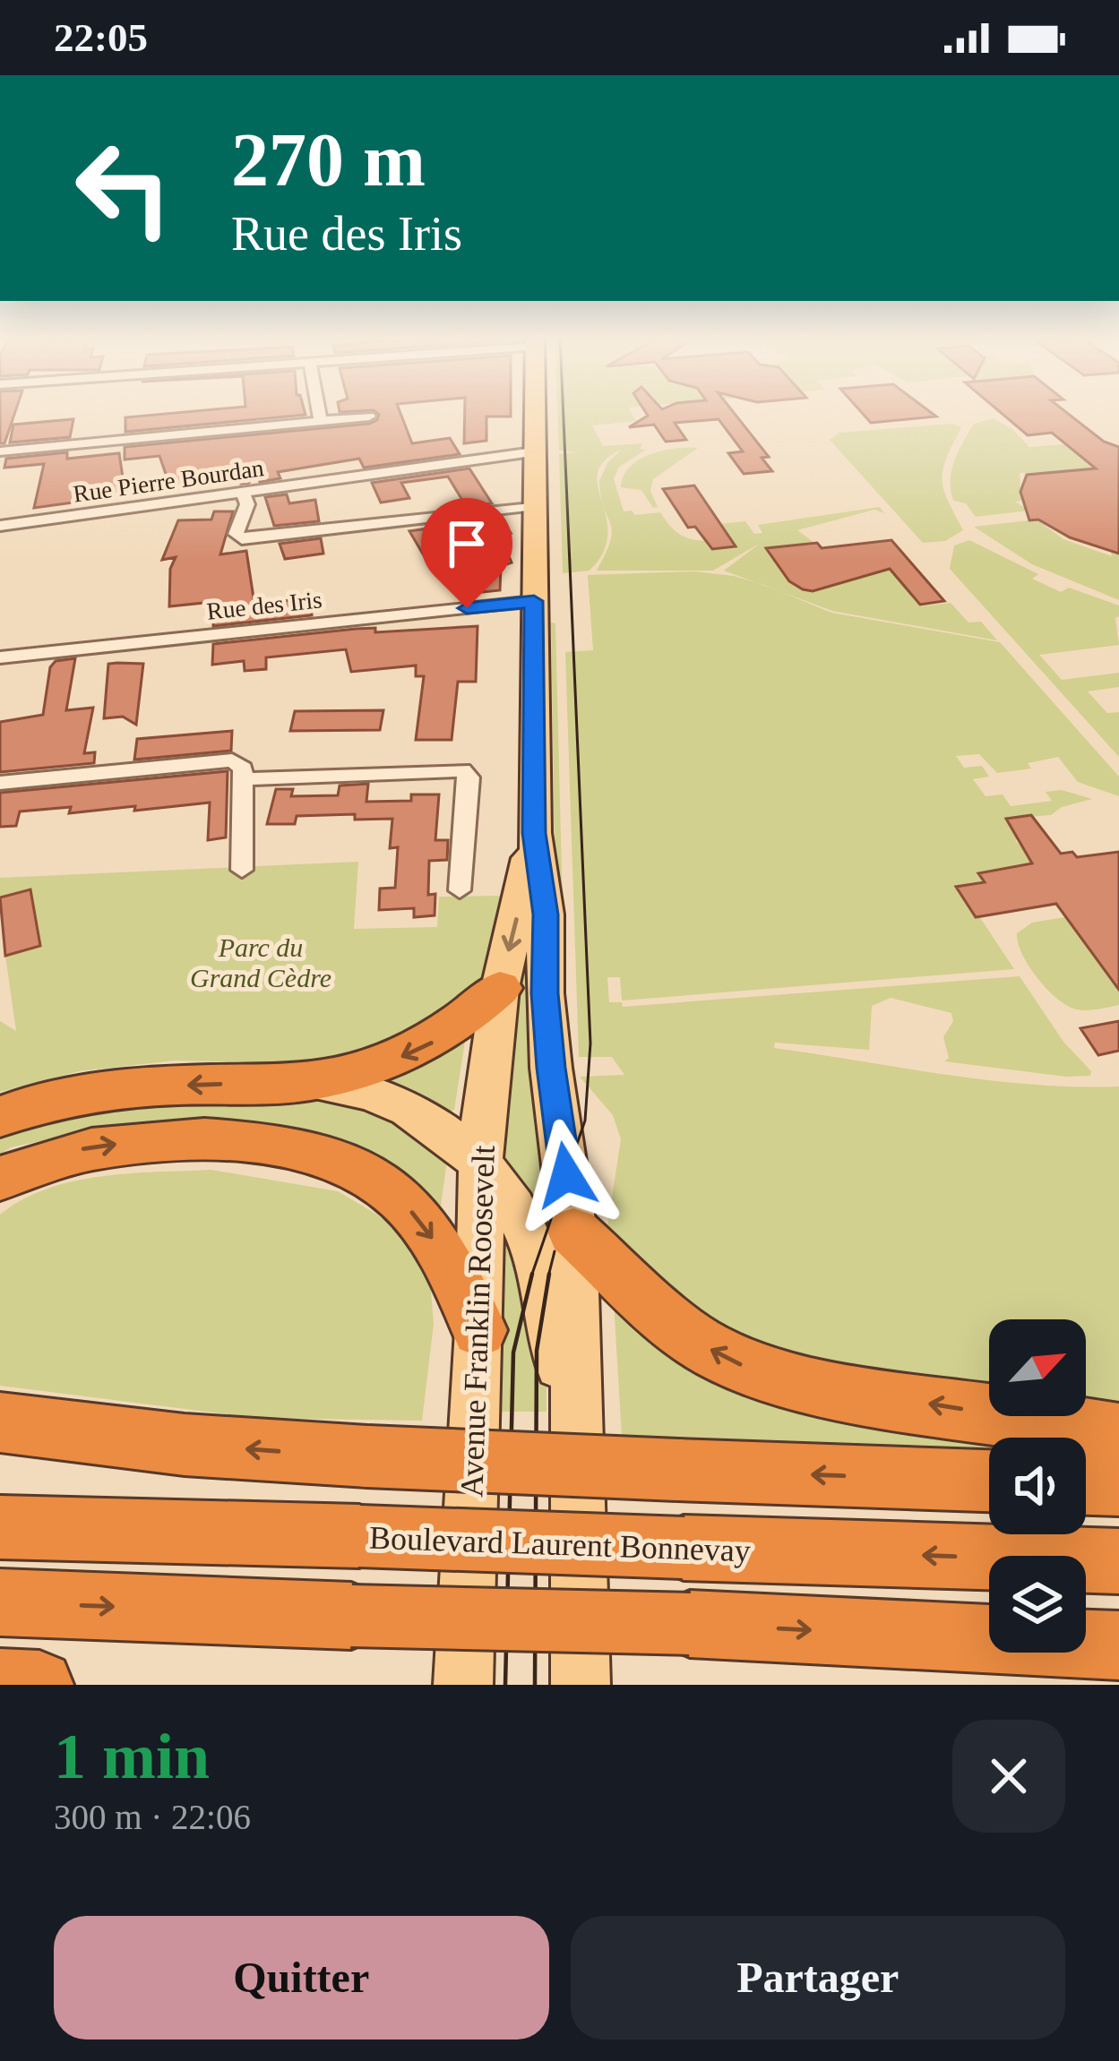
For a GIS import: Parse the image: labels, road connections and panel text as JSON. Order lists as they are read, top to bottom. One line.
{"streets":{"highway":["Boulevard Laurent Bonnevay"],"main road":["Avenue Franklin Roosevelt"],"street":["Rue Pierre Bourdan","Rue des Iris"]},"crossings":[["Rue Pierre Bourdan","Avenue Franklin Roosevelt"],["Rue des Iris","Avenue Franklin Roosevelt"]],"parks":["Parc du Grand Cèdre"],"north":"top right","page":{"status":"22:05","turn":["270 m","Rue des Iris"],"heading":["1 min","300 m · 22:06"],"buttons":["Quitter","Partager"]}}
